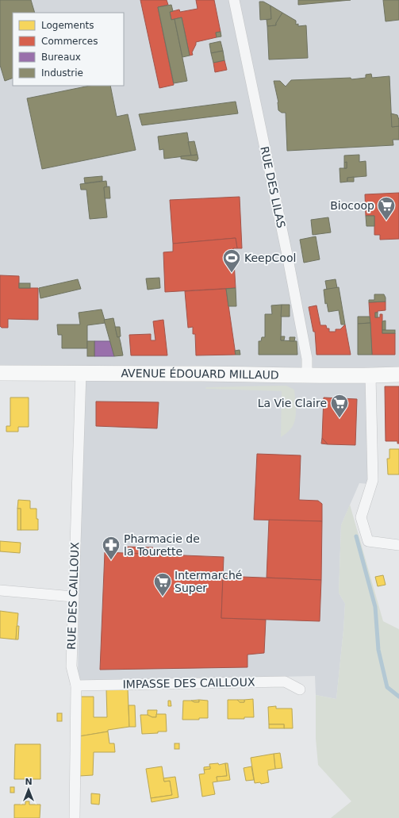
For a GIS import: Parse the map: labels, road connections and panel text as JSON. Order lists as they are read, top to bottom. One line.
{"streets":{"main road":["AVENUE ÉDOUARD MILLAUD"],"street":["RUE DES LILAS","RUE DES CAILLOUX","IMPASSE DES CAILLOUX"]},"crossings":[["RUE DES LILAS","AVENUE ÉDOUARD MILLAUD"],["AVENUE ÉDOUARD MILLAUD","RUE DES CAILLOUX"],["RUE DES CAILLOUX","IMPASSE DES CAILLOUX"]],"places":{"supermarket":["Biocoop","La Vie Claire","Intermarché Super"],"sports":["KeepCool"],"pharmacy":["Pharmacie de la Tourette"]},"legend":["Logements","Commerces","Bureaux","Industrie"],"north":"top"}
